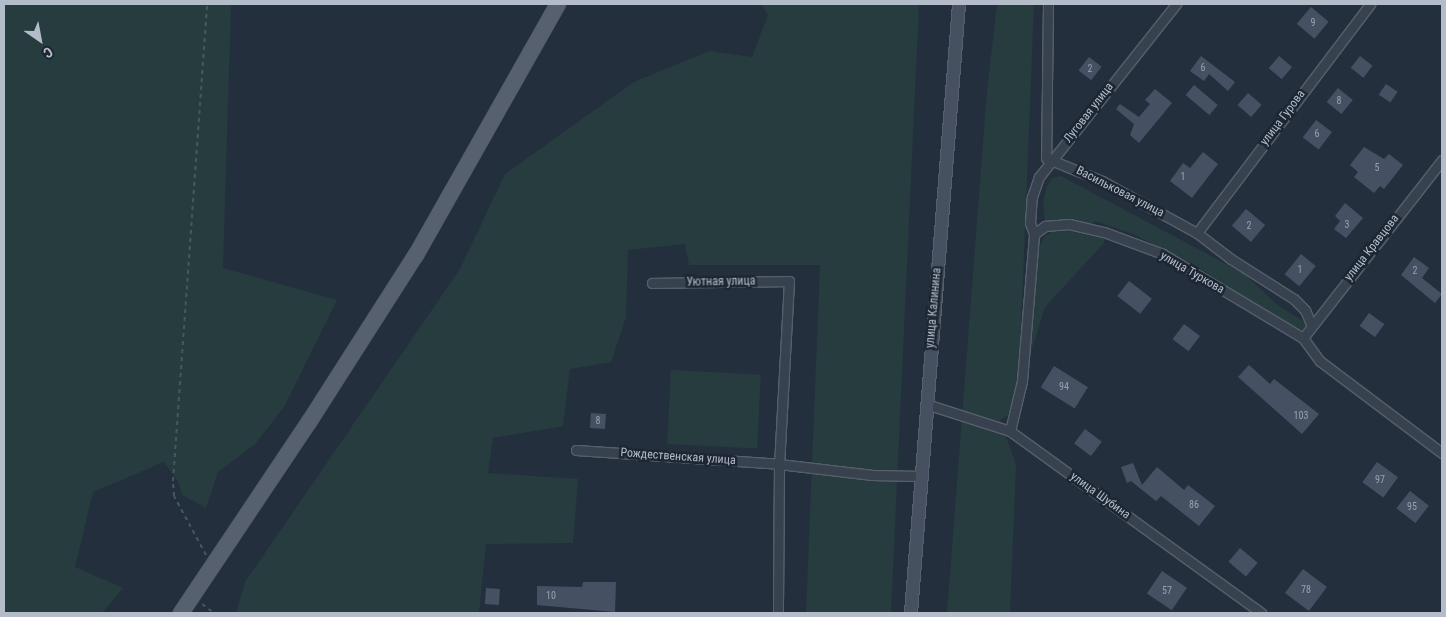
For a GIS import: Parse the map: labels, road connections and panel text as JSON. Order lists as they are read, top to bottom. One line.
{"streets":{"main road":["улица Калинина"],"street":["Луговая улица","улица Гурова","Васильковая улица","улица Кравцова","улица Туркова","Уютная улица","Рождественская улица","улица Шубина"]},"crossings":[["Луговая улица","Васильковая улица"],["Луговая улица","улица Туркова"],["улица Гурова","Васильковая улица"],["Васильковая улица","улица Кравцова"],["улица Кравцова","улица Туркова"],["Уютная улица","Рождественская улица"],["улица Калинина","Рождественская улица"],["улица Калинина","улица Шубина"]],"house_numbers":["9","6","2","8","6","5","1","3","2","1","2","94","103","8","97","86","95","78","57","10"],"north":"bottom right"}
